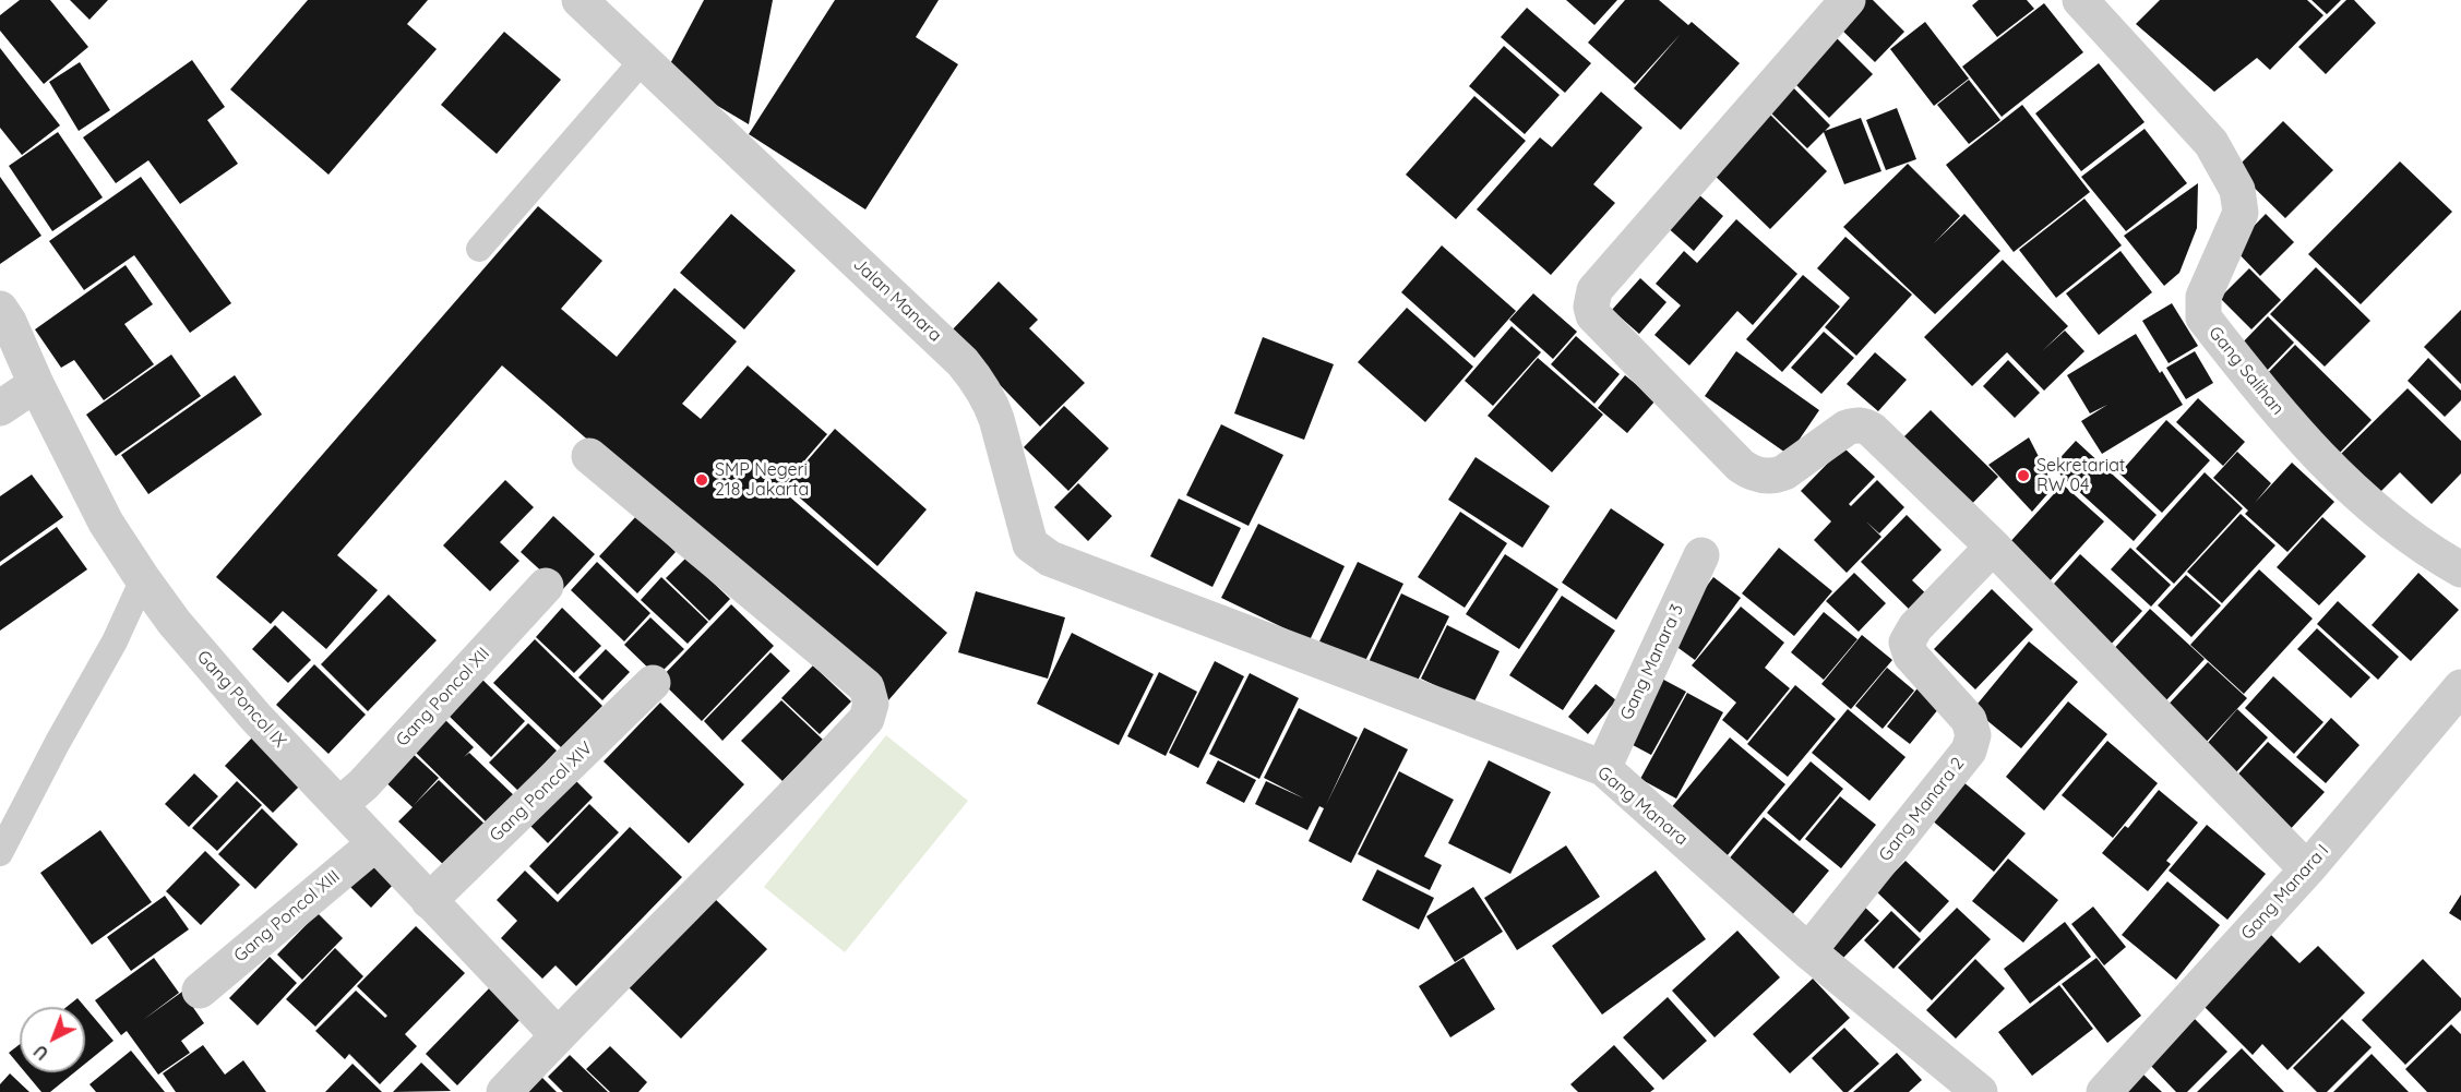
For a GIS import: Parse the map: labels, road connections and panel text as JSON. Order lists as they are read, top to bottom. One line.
{"streets":{"street":["Jalan Manara","Gang Salihan","Gang Manara 3","Gang Poncol XII","Gang Poncol IX","Gang Poncol XIV","Gang Manara","Gang Manara 2","Gang Manara I","Gang Poncol XIII"]},"crossings":[["Jalan Manara","Gang Manara"],["Gang Manara 3","Gang Manara"],["Gang Poncol XII","Gang Poncol IX"],["Gang Poncol IX","Gang Poncol XIV"],["Gang Poncol IX","Gang Poncol XIII"],["Gang Manara","Gang Manara 2"]],"places":["Sekretariat RW 04","SMP Negeri 218 Jakarta"],"north":"bottom left"}
